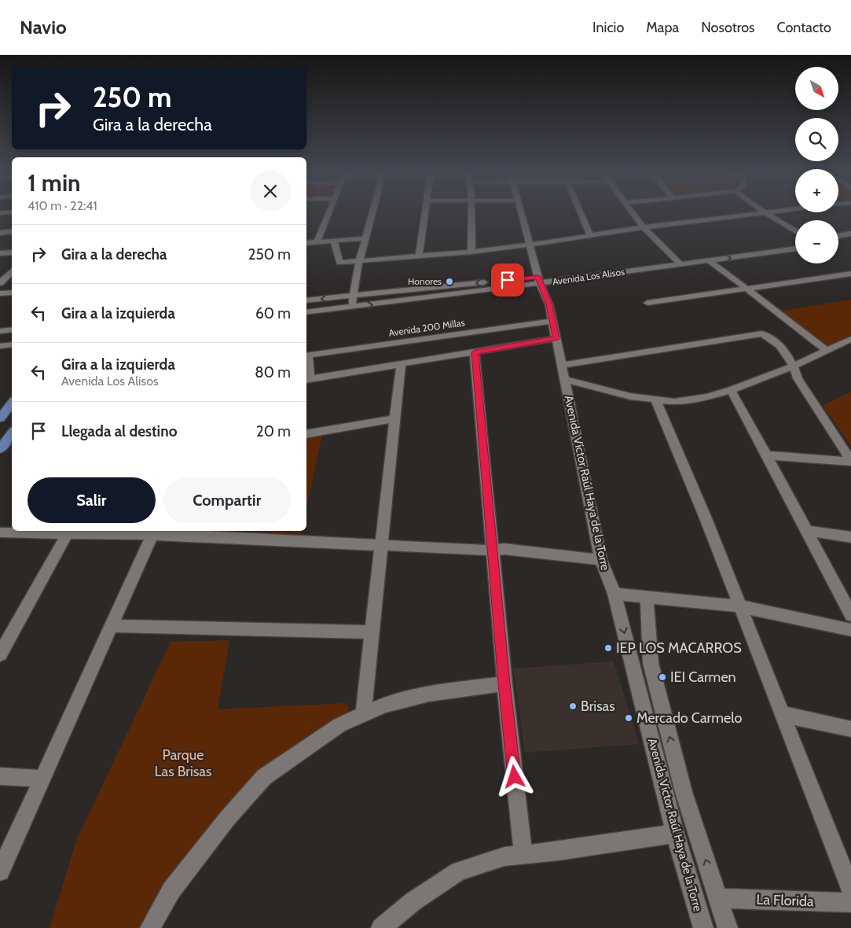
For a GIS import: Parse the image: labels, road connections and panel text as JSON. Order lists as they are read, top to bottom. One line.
{"streets":{"street":["Avenida Los Alisos","Avenida 200 Millas","Avenida Víctor Raúl Haya de la Torre","La Florida"]},"crossings":[["Avenida Los Alisos","Avenida Víctor Raúl Haya de la Torre"],["Avenida 200 Millas","Avenida Víctor Raúl Haya de la Torre"],["Avenida Víctor Raúl Haya de la Torre","La Florida"]],"parks":["Parque Las Brisas"],"places":["Honores","IEP LOS MACARROS","IEI Carmen","Brisas","Mercado Carmelo"],"north":"bottom right","page":{"header":"Navio","nav":["Inicio","Mapa","Nosotros","Contacto"],"map_buttons":["+","−"],"turn":["250 m","Gira a la derecha"],"heading":["1 min","410 m · 22:41"],"list":[{"name":"Gira a la derecha","value":"250 m"},{"name":"Gira a la izquierda","value":"60 m"},{"name":"Gira a la izquierda","note":"Avenida Los Alisos","value":"80 m"},{"name":"Llegada al destino","value":"20 m"}],"buttons":["Salir","Compartir"]}}
